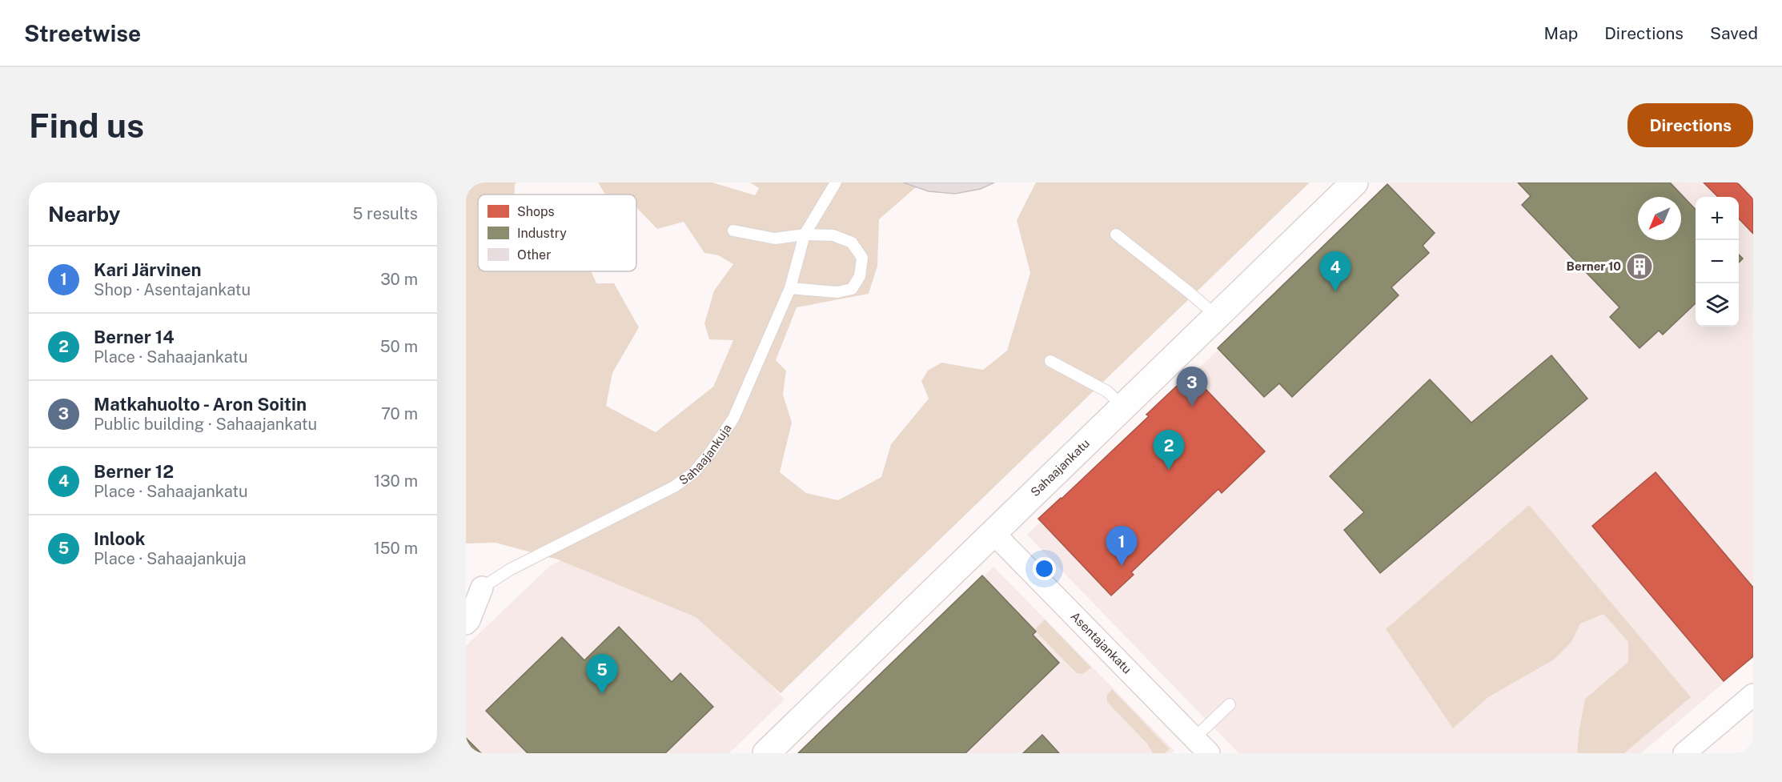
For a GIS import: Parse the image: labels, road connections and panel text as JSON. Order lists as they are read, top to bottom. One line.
{"streets":{"main road":["Sahaajankatu"],"street":["Sahaajankuja","Asentajankatu"]},"crossings":[["Sahaajankatu","Asentajankatu"]],"places":{"building":["Berner 10"]},"legend":["Shops","Industry","Other"],"north":"bottom left","page":{"header":"Streetwise","nav":["Map","Directions","Saved"],"buttons":"Directions","title":"Find us","heading":["Nearby","5 results"],"map_buttons":["+","−"],"list":[{"mark":"1","name":"Kari Järvinen","note":"Shop · Asentajankatu","value":"30 m"},{"mark":"2","name":"Berner 14","note":"Place · Sahaajankatu","value":"50 m"},{"mark":"3","name":"Matkahuolto - Aron Soitin","note":"Public building · Sahaajankatu","value":"70 m"},{"mark":"4","name":"Berner 12","note":"Place · Sahaajankatu","value":"130 m"},{"mark":"5","name":"Inlook","note":"Place · Sahaajankuja","value":"150 m"}],"pins":["4","3","2","1","5"]}}
